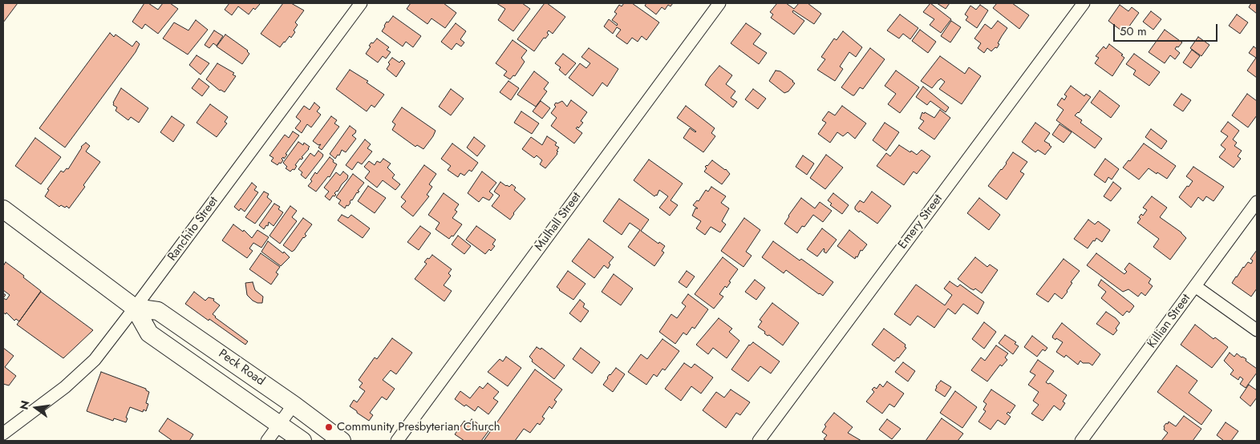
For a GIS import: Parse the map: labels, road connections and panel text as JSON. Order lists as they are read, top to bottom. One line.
{"streets":{"main road":["Peck Road"],"street":["Mulhall Street","Emery Street","Ranchito Street","Killian Street"]},"crossings":[["Ranchito Street","Peck Road"]],"places":["Community Presbyterian Church"],"scale_bar":"50 m","north":"left"}
